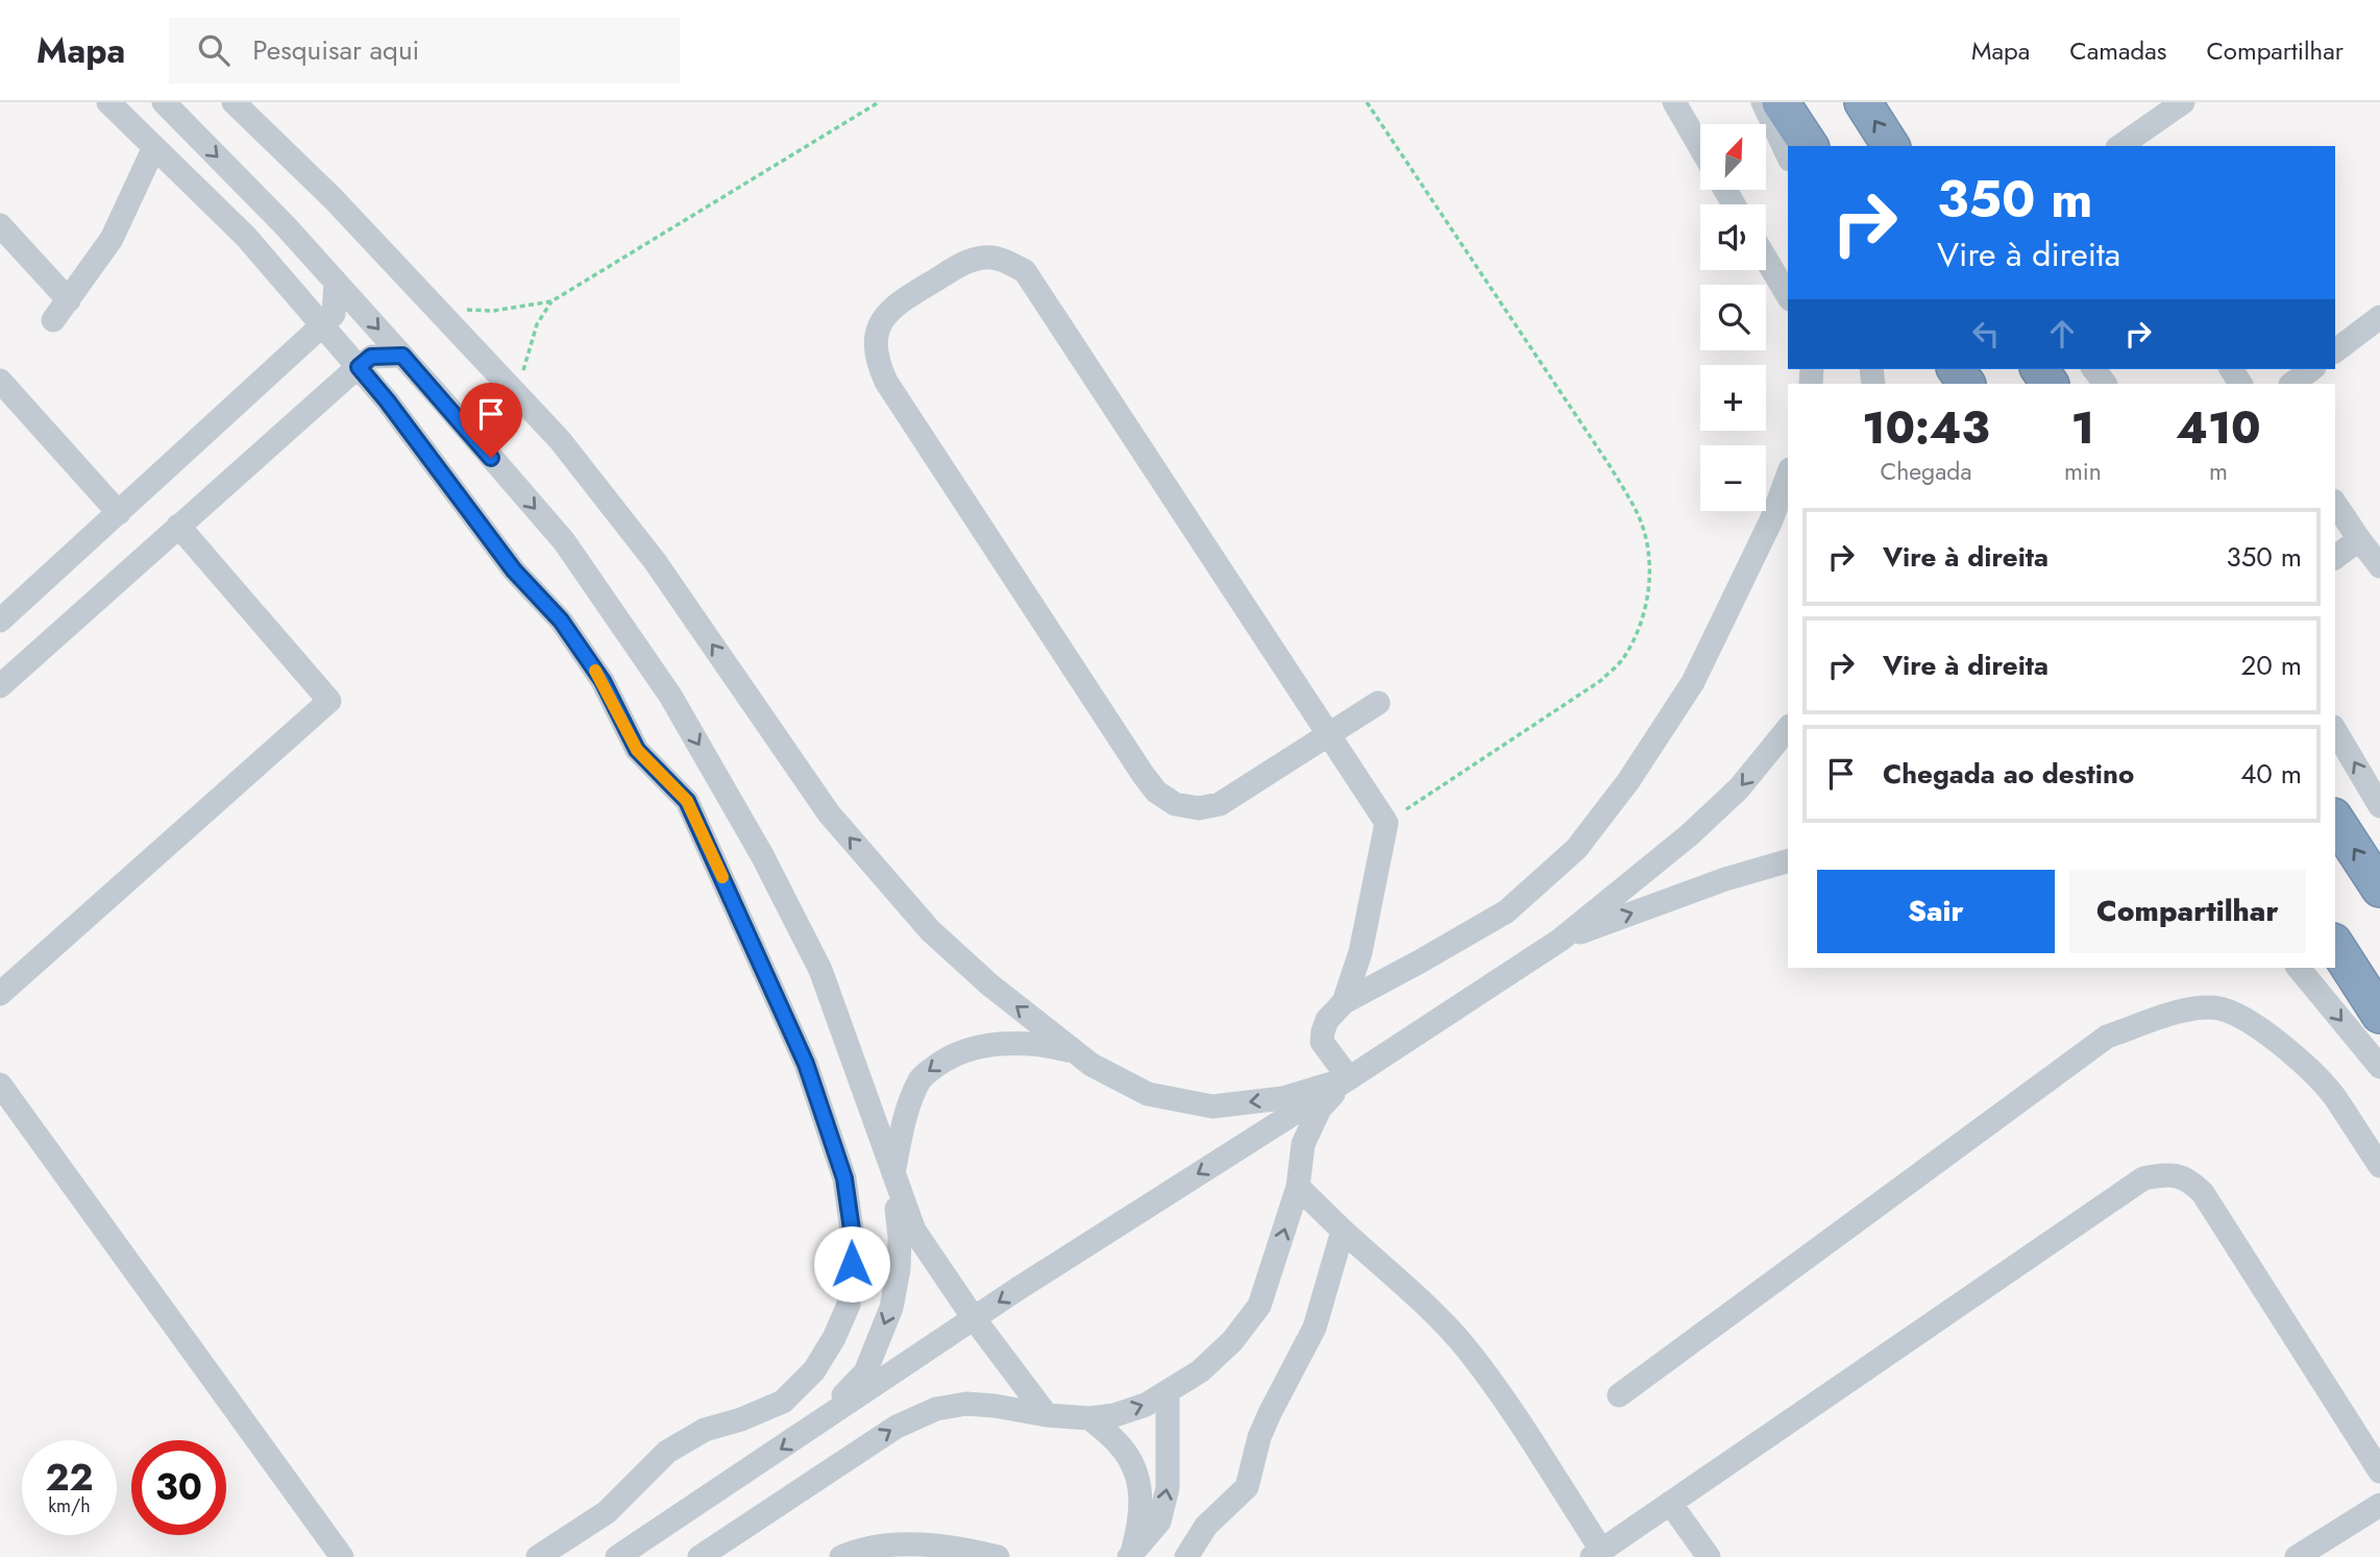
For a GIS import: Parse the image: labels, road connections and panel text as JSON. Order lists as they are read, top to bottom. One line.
{"north":"top right","page":{"header":"Mapa","search":"Pesquisar aqui","nav":["Mapa","Camadas","Compartilhar"],"map_buttons":["+","−"],"turn":["350 m","Vire à direita"],"eta":["10:43","Chegada","1","min","410","m"],"list":[{"name":"Vire à direita","value":"350 m"},{"name":"Vire à direita","value":"20 m"},{"name":"Chegada ao destino","value":"40 m"}],"buttons":["Sair","Compartilhar"],"speed":"22 km/h","limit":"30"}}
